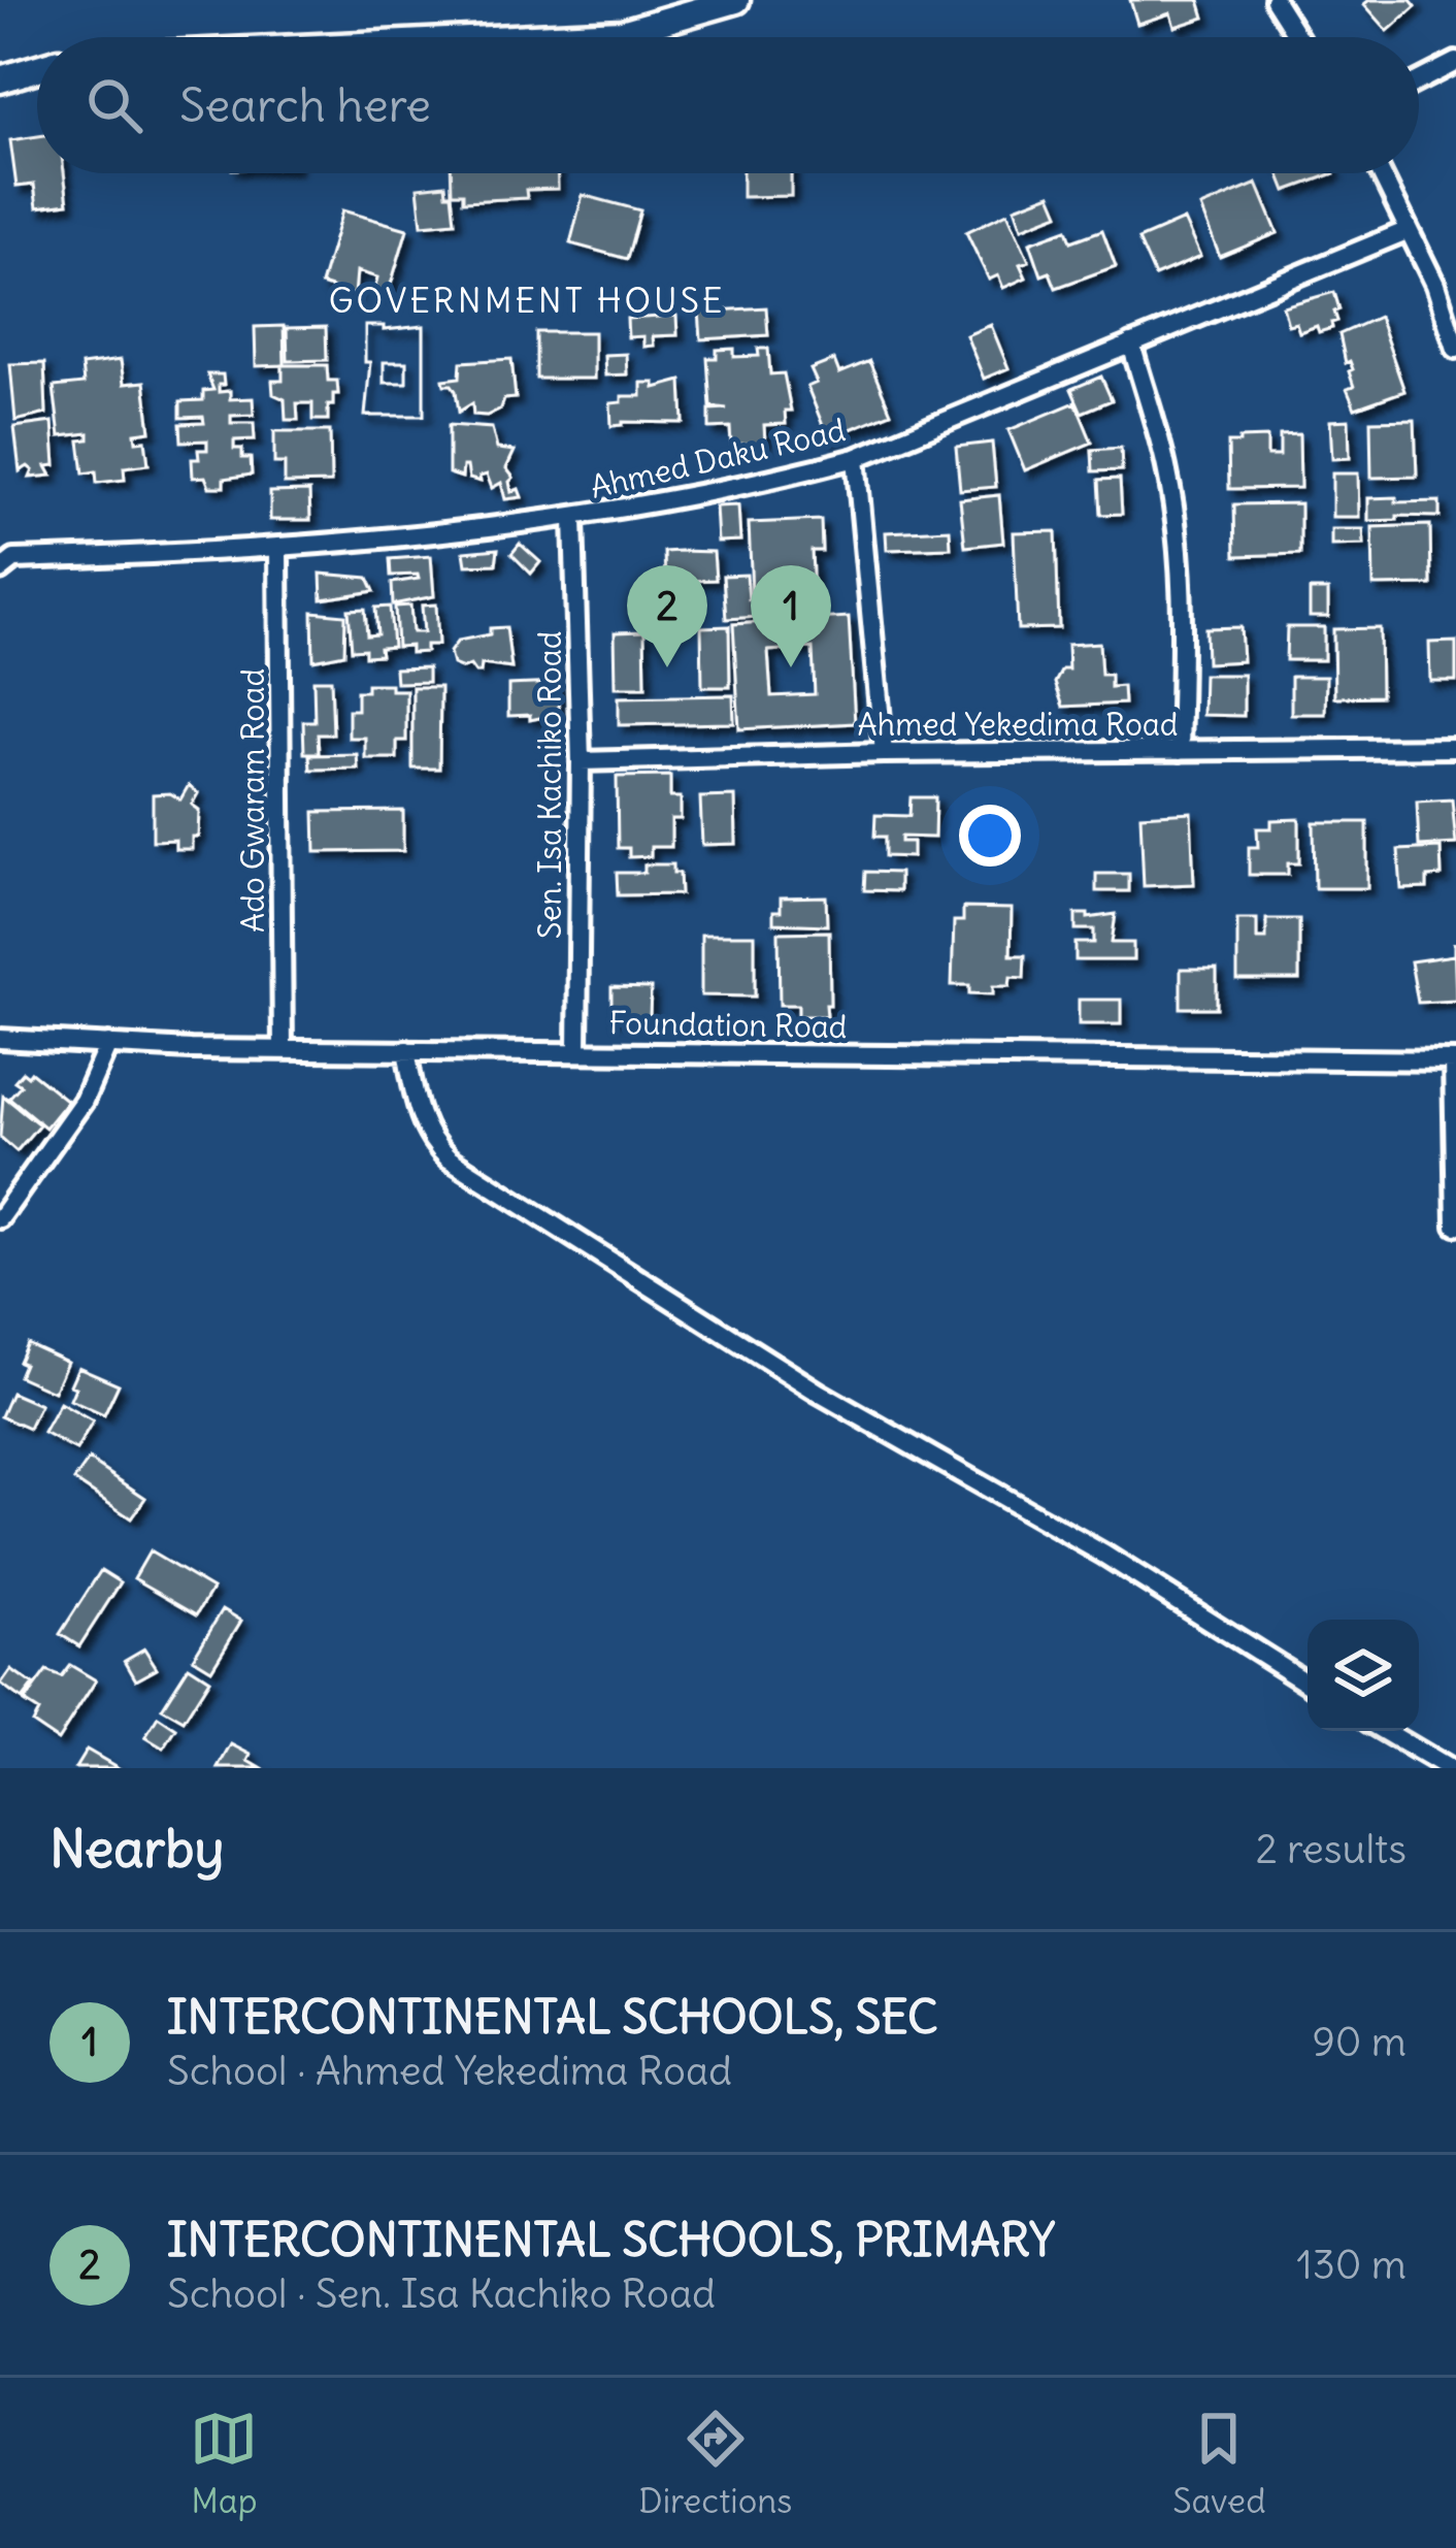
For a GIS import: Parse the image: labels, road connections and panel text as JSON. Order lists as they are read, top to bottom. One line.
{"streets":{"street":["Ahmed Daku Road","Ahmed Yekedima Road","Sen. Isa Kachiko Road","Ado Gwaram Road","Foundation Road"]},"crossings":[["Ahmed Daku Road","Sen. Isa Kachiko Road"],["Ahmed Daku Road","Ado Gwaram Road"],["Ahmed Yekedima Road","Sen. Isa Kachiko Road"],["Sen. Isa Kachiko Road","Foundation Road"],["Ado Gwaram Road","Foundation Road"]],"districts":["GOVERNMENT HOUSE"],"page":{"search":"Search here","pins":["1","2"],"heading":["Nearby","2 results"],"list":[{"mark":"1","name":"INTERCONTINENTAL SCHOOLS, SEC","note":"School · Ahmed Yekedima Road","value":"90 m"},{"mark":"2","name":"INTERCONTINENTAL SCHOOLS, PRIMARY","note":"School · Sen. Isa Kachiko Road","value":"130 m"}],"nav":["Map","Directions","Saved"]}}
